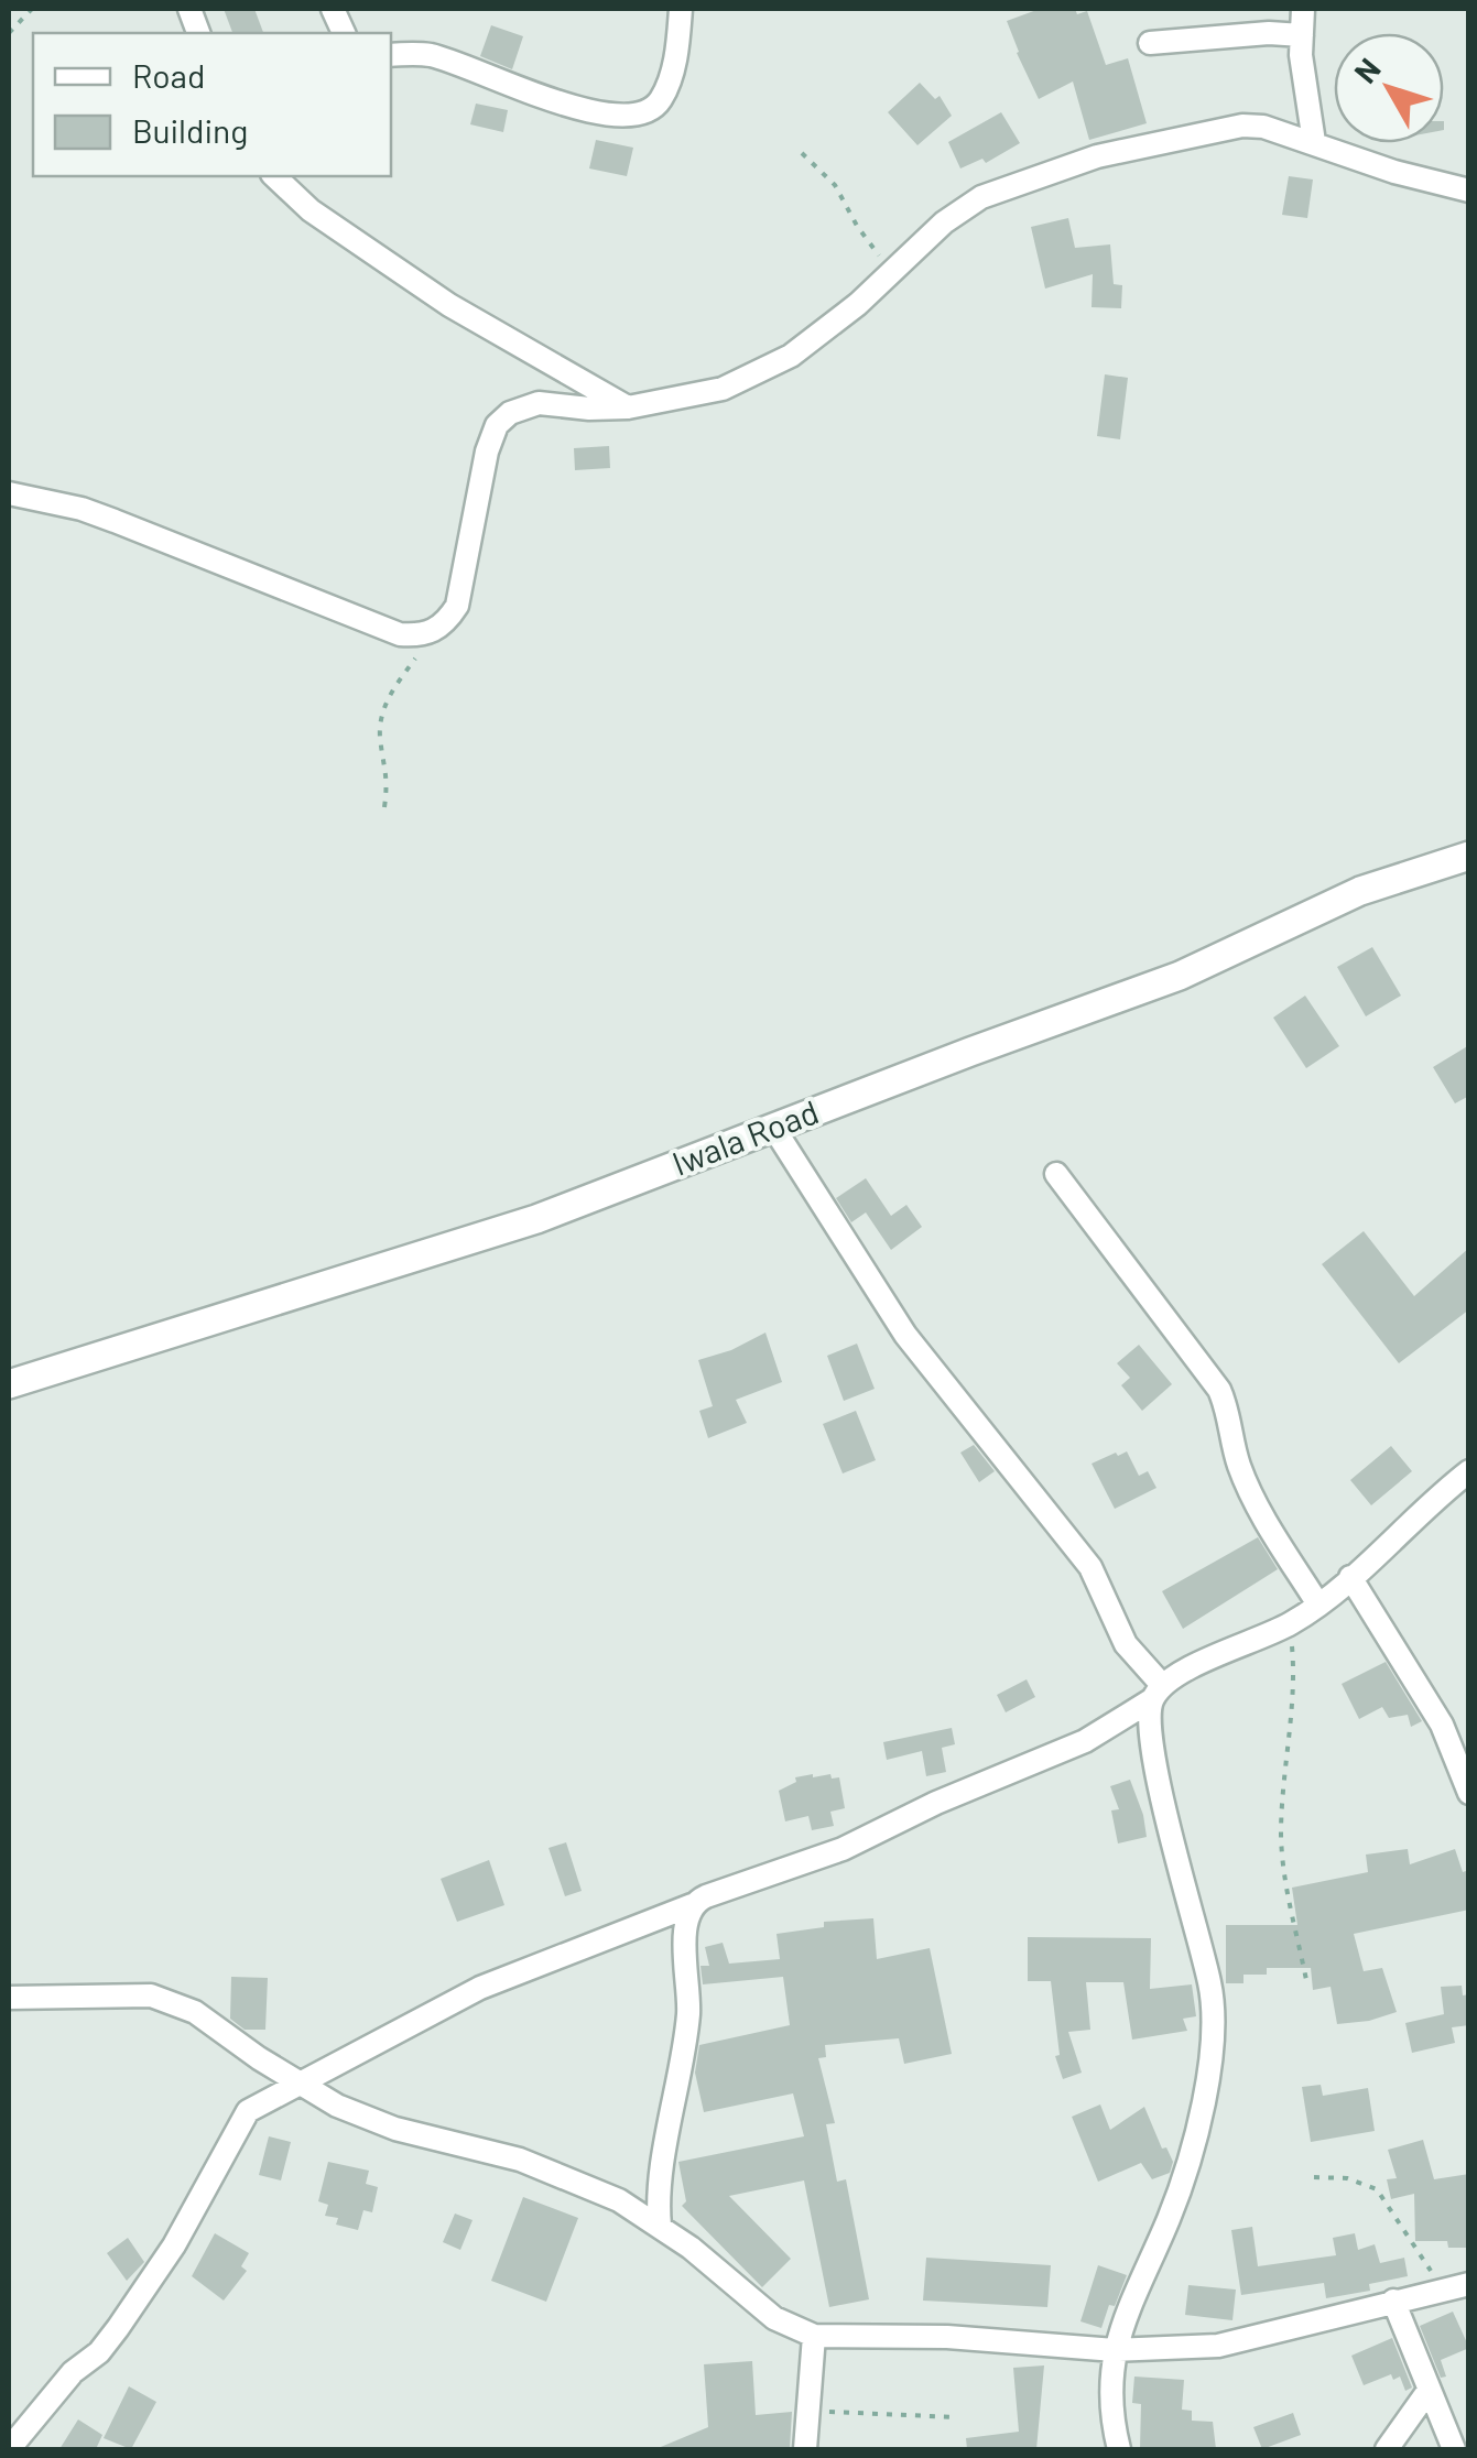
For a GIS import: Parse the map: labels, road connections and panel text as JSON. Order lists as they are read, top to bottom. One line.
{"streets":{"street":["Iwala Road"]},"legend":["Road","Building"],"north":"top left"}
